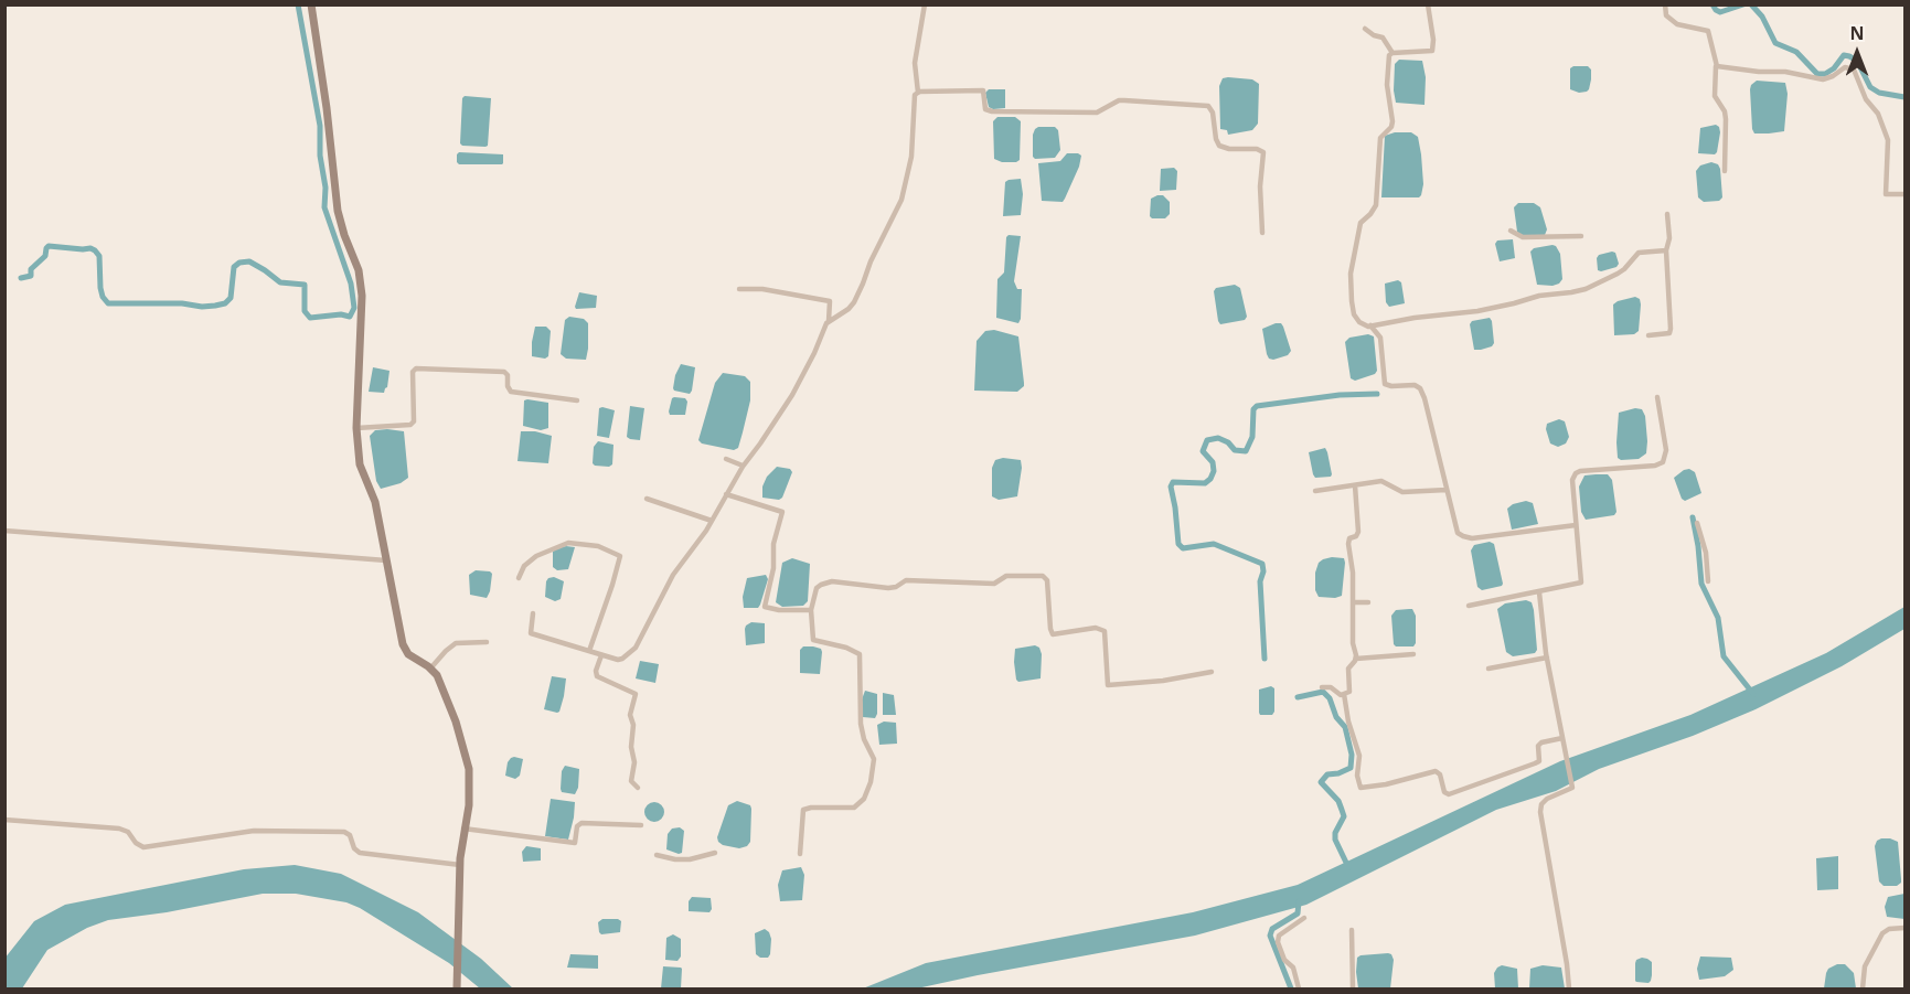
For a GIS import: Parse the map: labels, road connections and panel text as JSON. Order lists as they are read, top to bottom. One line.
{"north":"top"}
